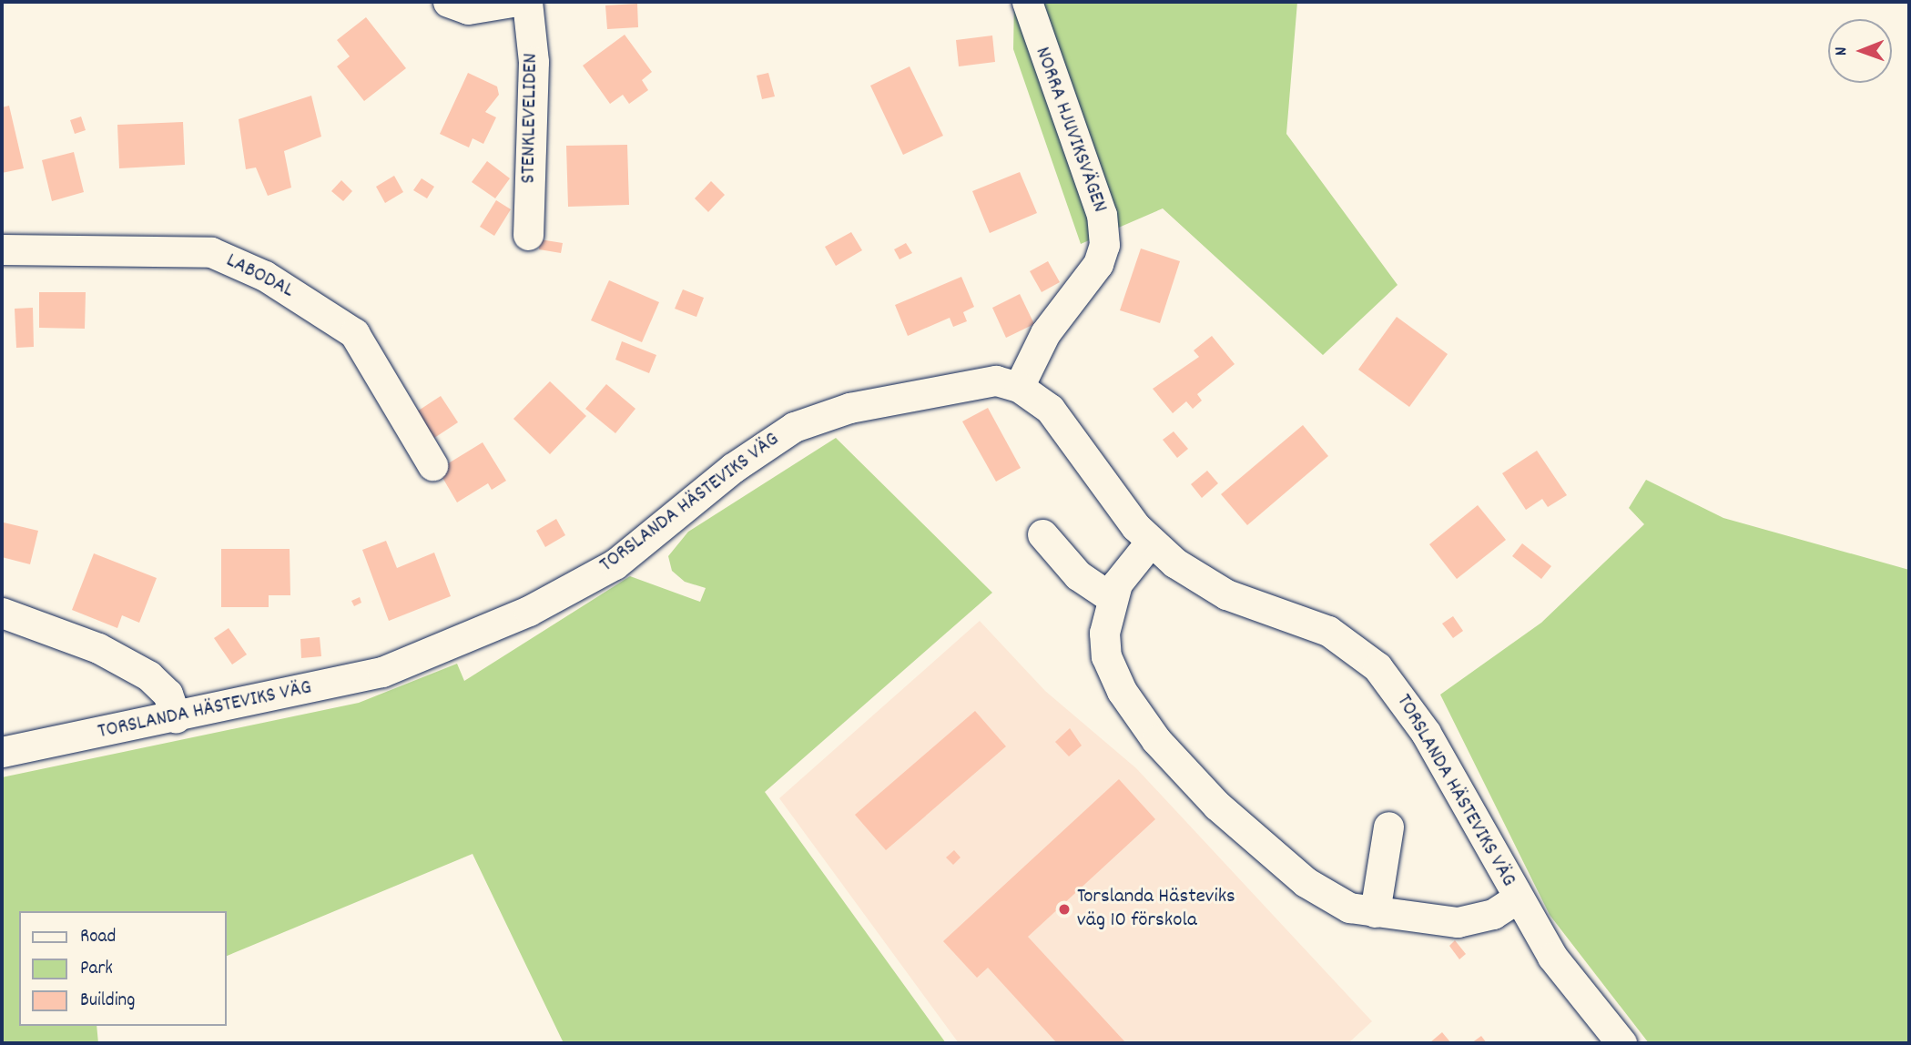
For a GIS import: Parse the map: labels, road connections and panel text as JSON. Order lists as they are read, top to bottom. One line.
{"streets":{"street":["STENKLEVELIDEN","NORRA HJUVIKSVÄGEN","LABODAL","TORSLANDA HÄSTEVIKS VÄG"]},"crossings":[["NORRA HJUVIKSVÄGEN","TORSLANDA HÄSTEVIKS VÄG"]],"places":["Torslanda Hästeviks väg 10 förskola"],"legend":["Road","Park","Building"],"north":"left"}
